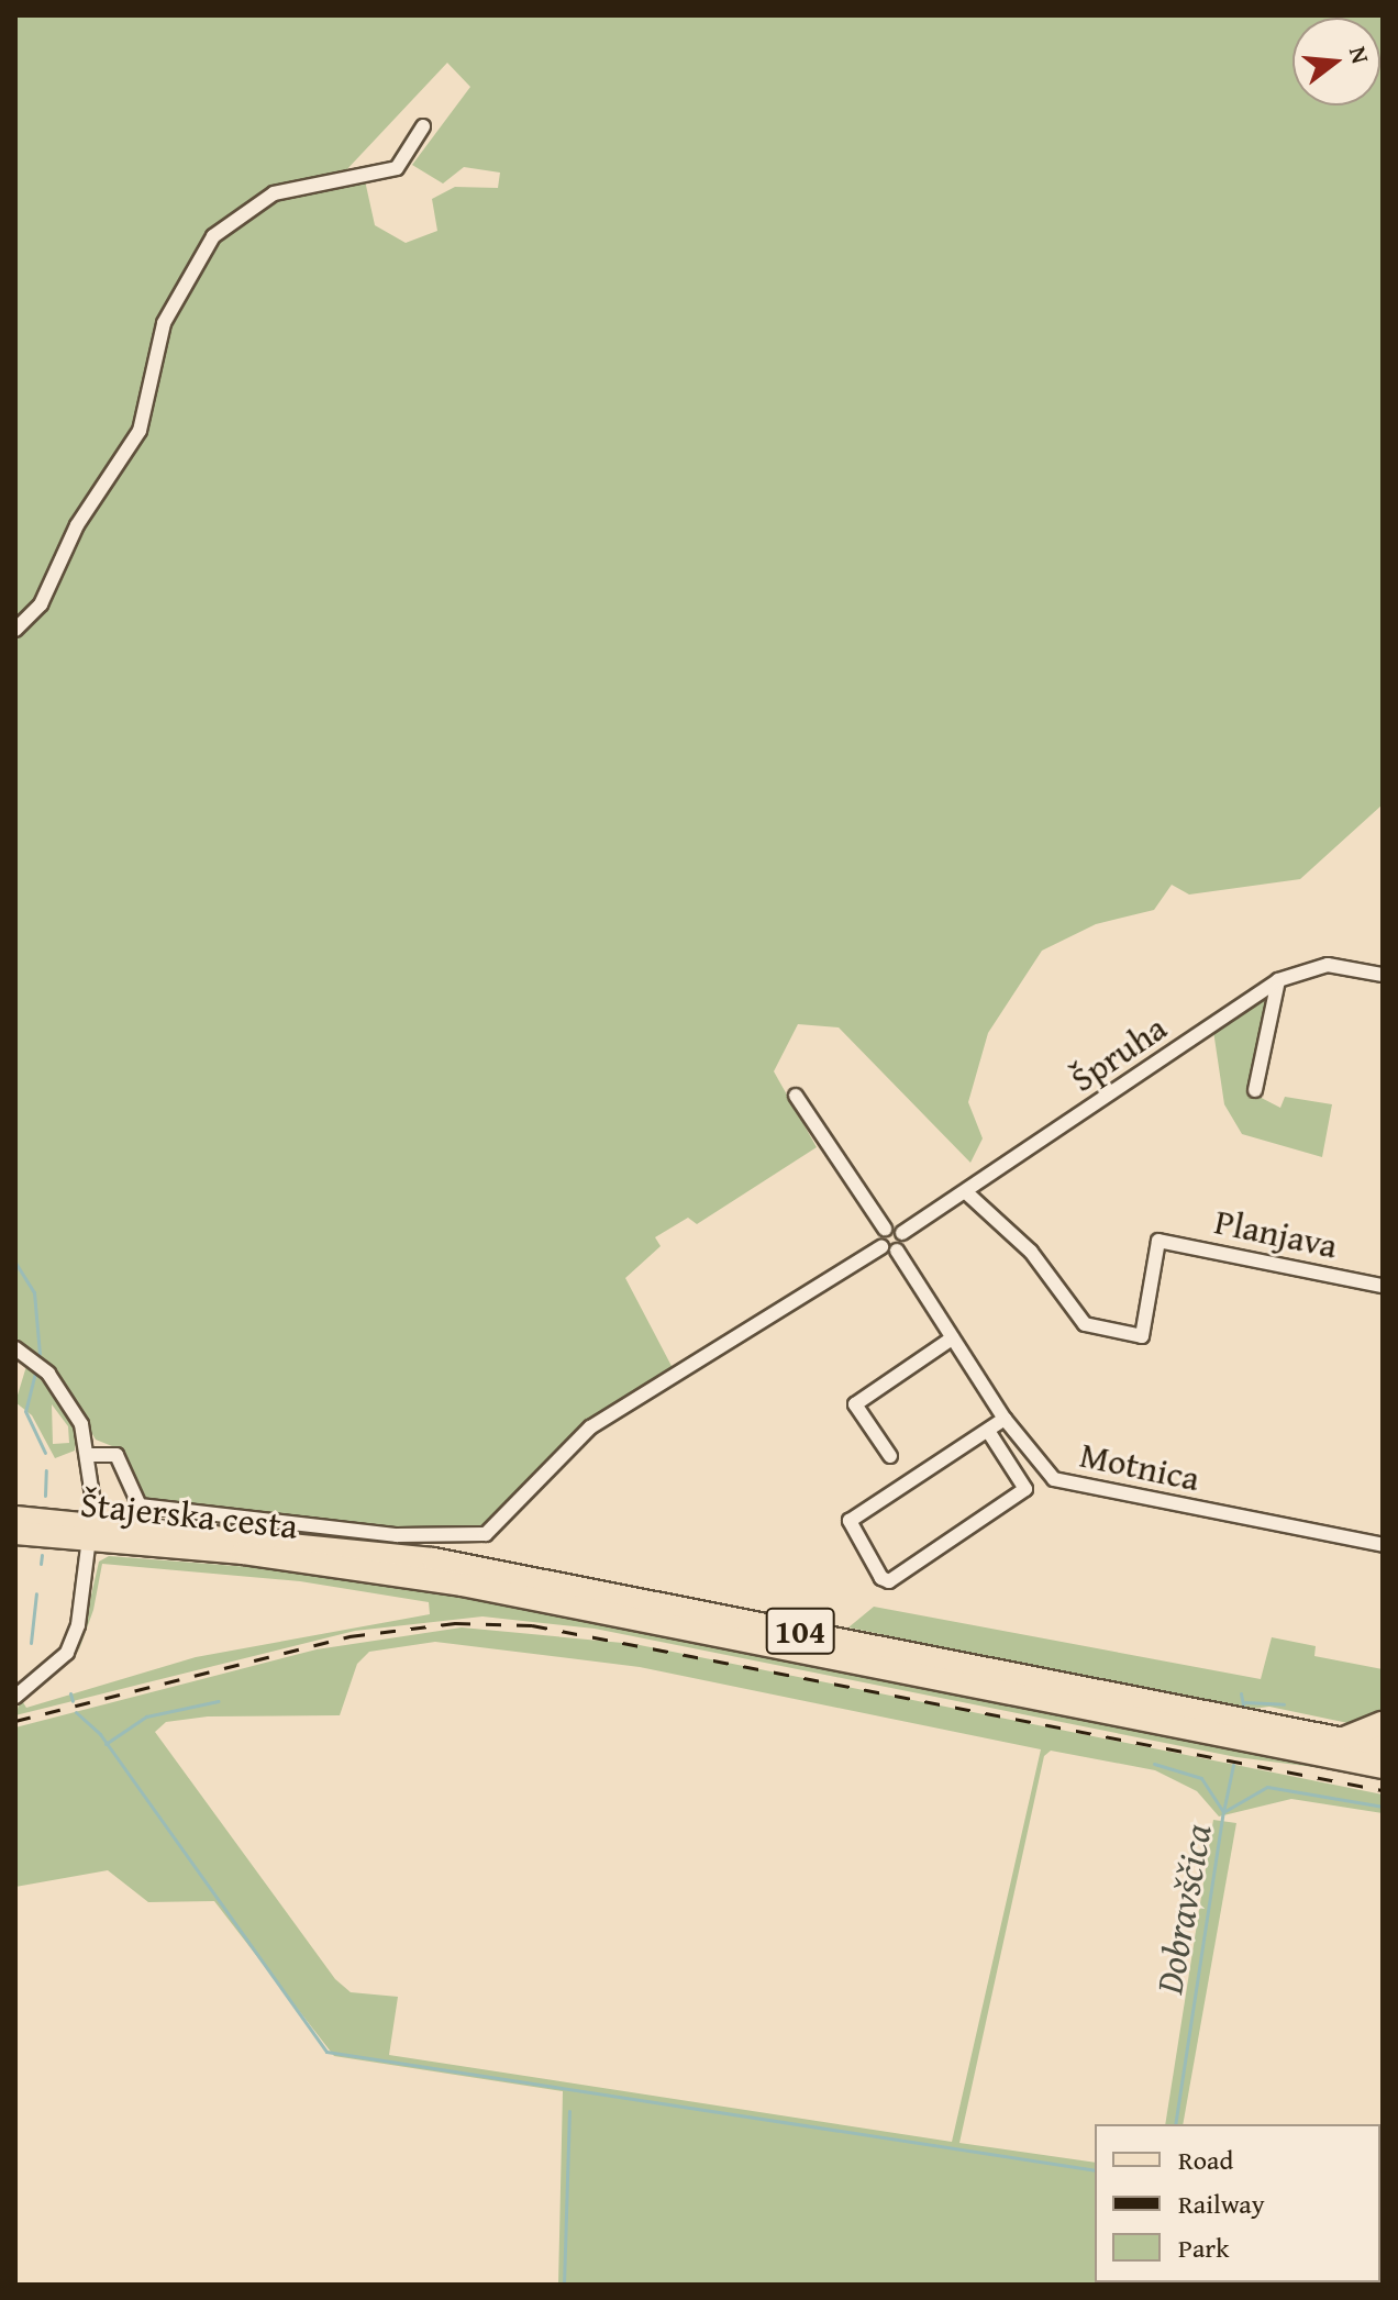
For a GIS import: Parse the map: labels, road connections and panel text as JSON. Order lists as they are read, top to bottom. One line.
{"streets":{"main road":["Štajerska cesta","104"],"street":["Špruha","Planjava","Motnica"]},"crossings":[["Špruha","Planjava"],["Štajerska cesta","104"]],"water":["Dobravščica"],"legend":["Road","Railway","Park"],"north":"right"}
